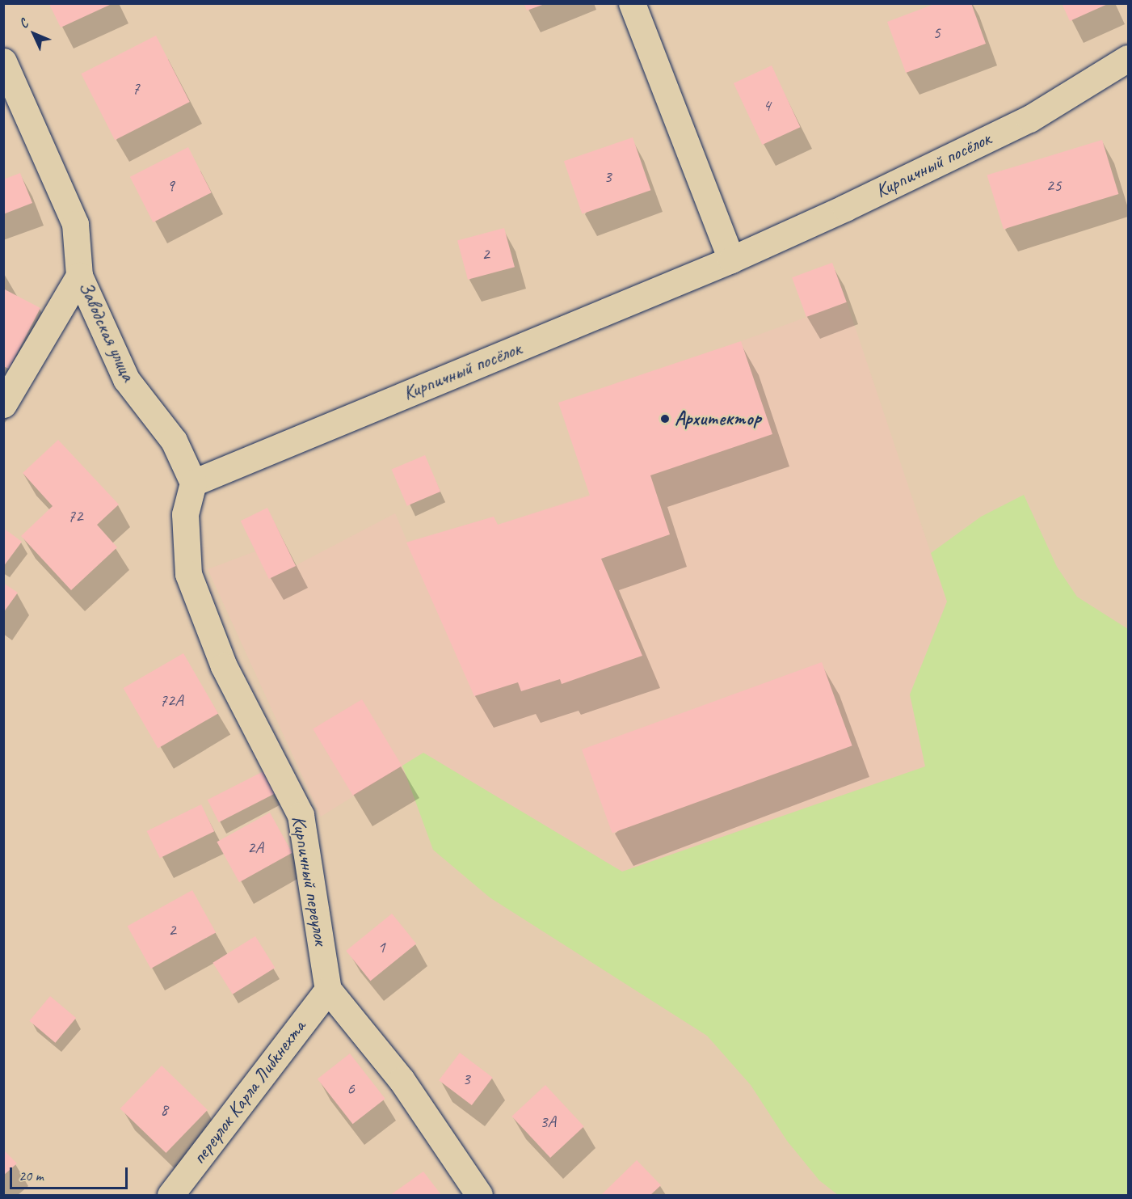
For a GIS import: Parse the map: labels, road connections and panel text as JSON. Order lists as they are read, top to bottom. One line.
{"streets":{"street":["Кирпичный посёлок","Заводская улица","Кирпичный переулок","переулок Карла Либкнехта"]},"crossings":[["Кирпичный посёлок","Заводская улица"],["Кирпичный посёлок","Кирпичный переулок"],["Заводская улица","Кирпичный переулок"],["Кирпичный переулок","переулок Карла Либкнехта"]],"places":["Архитектор"],"house_numbers":["5","7","4","3","9","25","2","72","72А","2А","2","1","3","6","8","3А"],"scale_bar":"20 m","north":"top left"}
